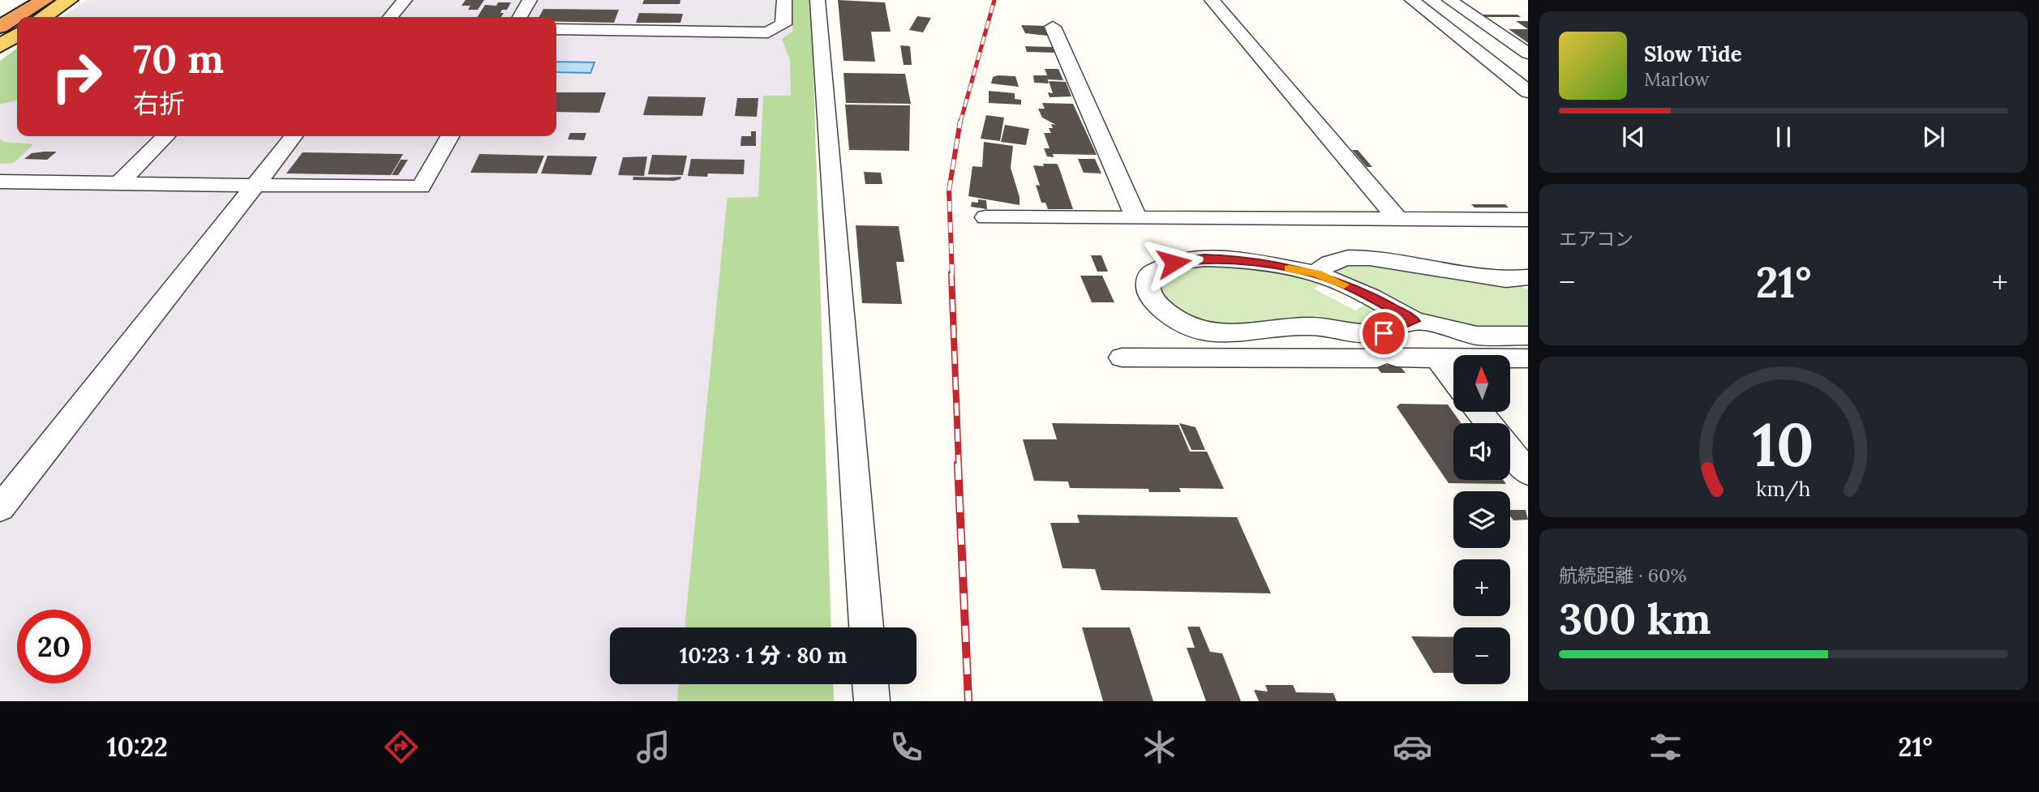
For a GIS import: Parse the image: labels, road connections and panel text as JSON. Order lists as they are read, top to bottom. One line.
{"north":"top","page":{"turn":["70 m","右折"],"song":["Slow Tide","Marlow"],"tile":["エアコン",["航続距離 · 60%","300 km"]],"heat":["−","21°","+"],"map_buttons":["+","−"],"limit":"20","trip":"10:23 · 1 分 · 80 m","tabs":["10:22","21°"],"gauge":["10","km/h"]}}
